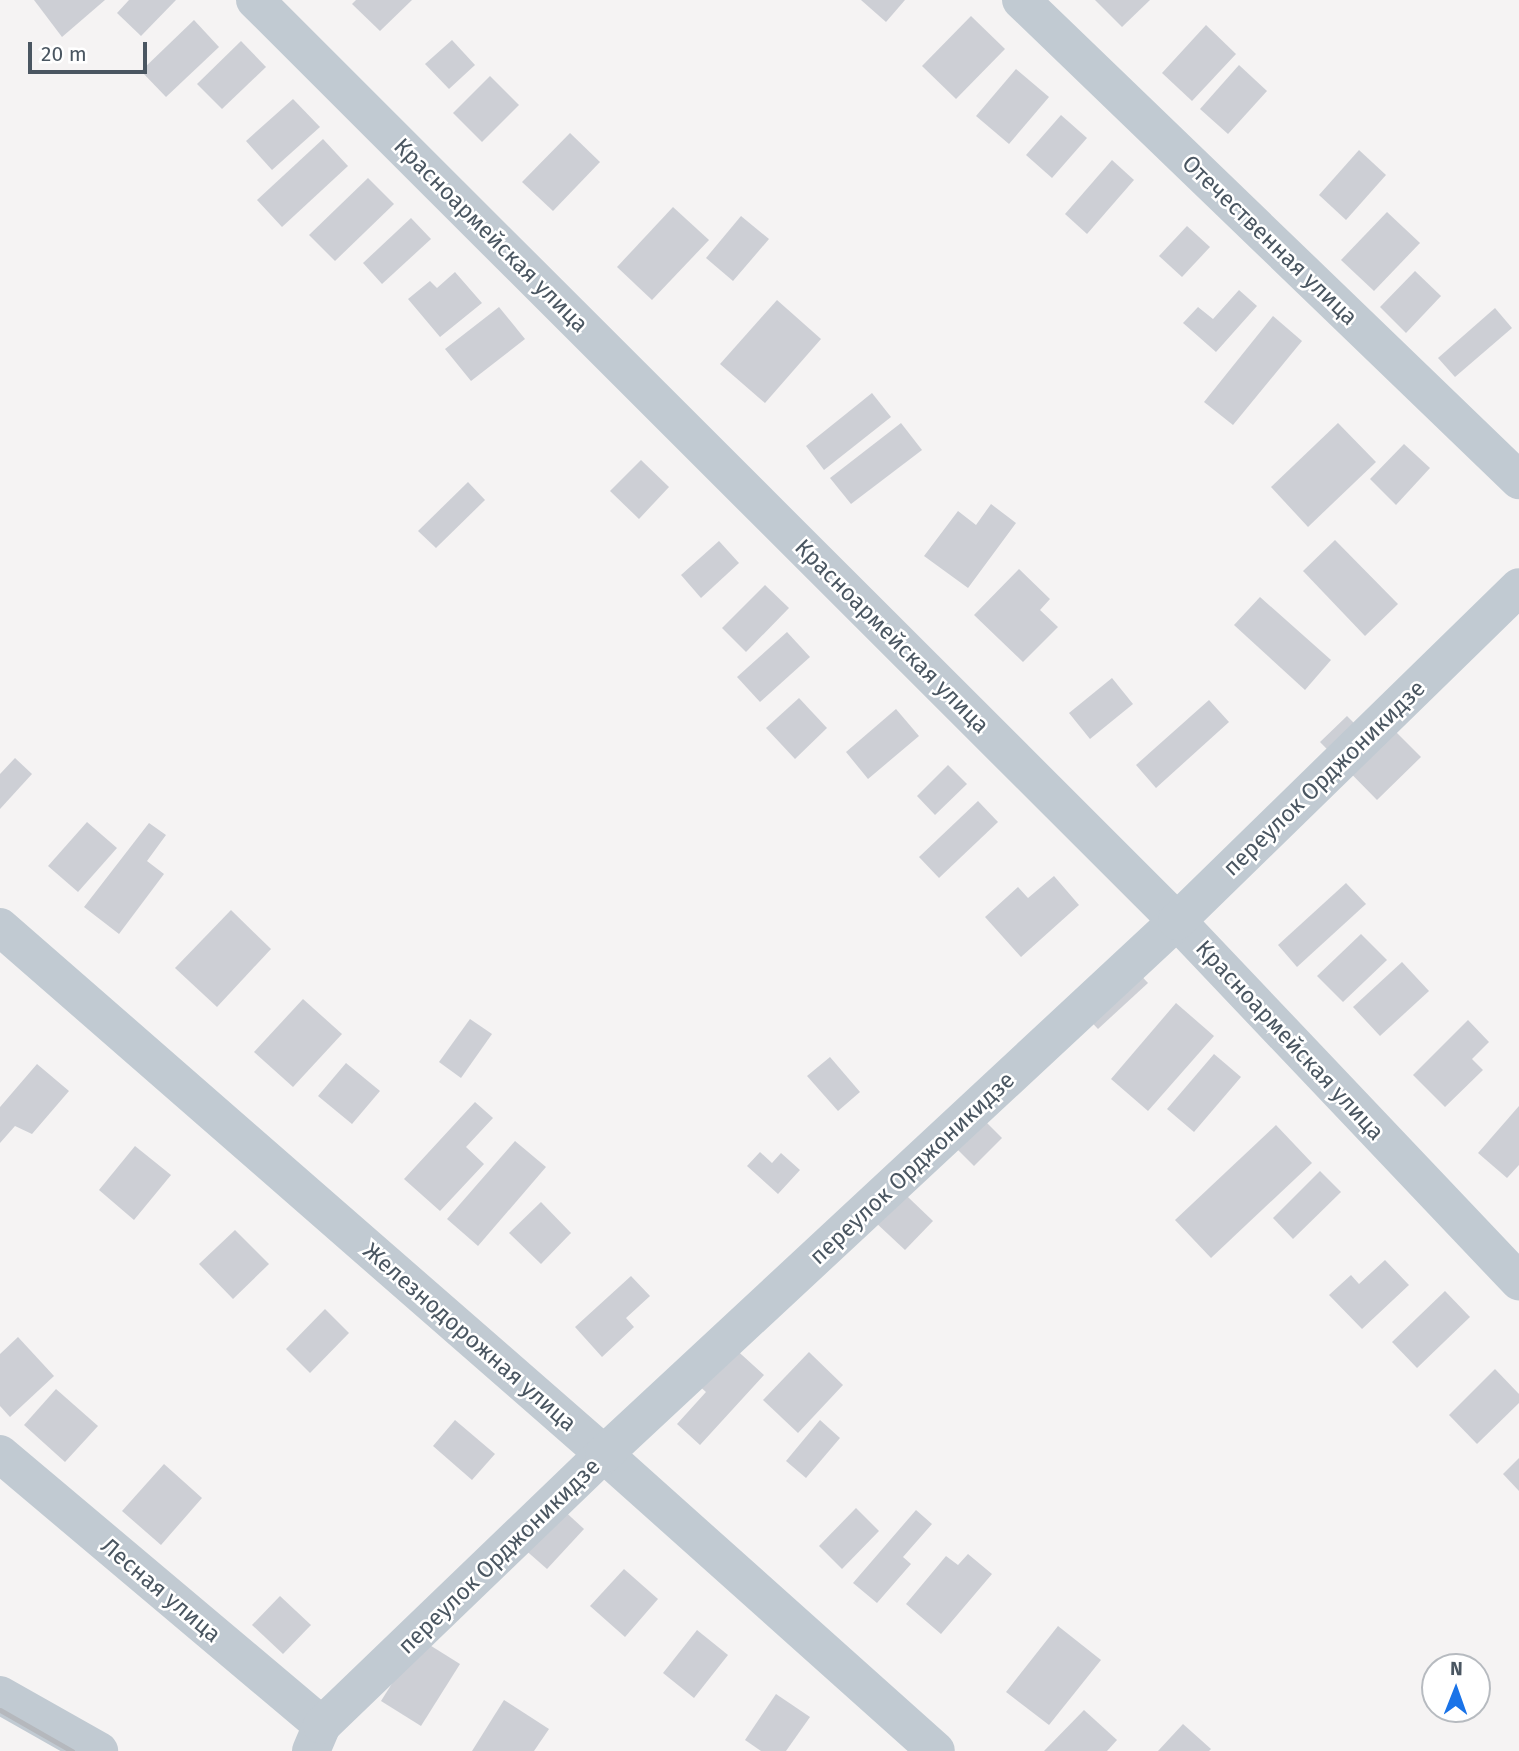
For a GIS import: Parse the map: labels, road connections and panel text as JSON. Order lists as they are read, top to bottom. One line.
{"streets":{"street":["Красноармейская улица","Отечественная улица","переулок Орджоникидзе","Железнодорожная улица","Лесная улица"]},"crossings":[["Красноармейская улица","переулок Орджоникидзе"],["переулок Орджоникидзе","Железнодорожная улица"],["переулок Орджоникидзе","Лесная улица"]],"scale_bar":"20 m","north":"top"}
